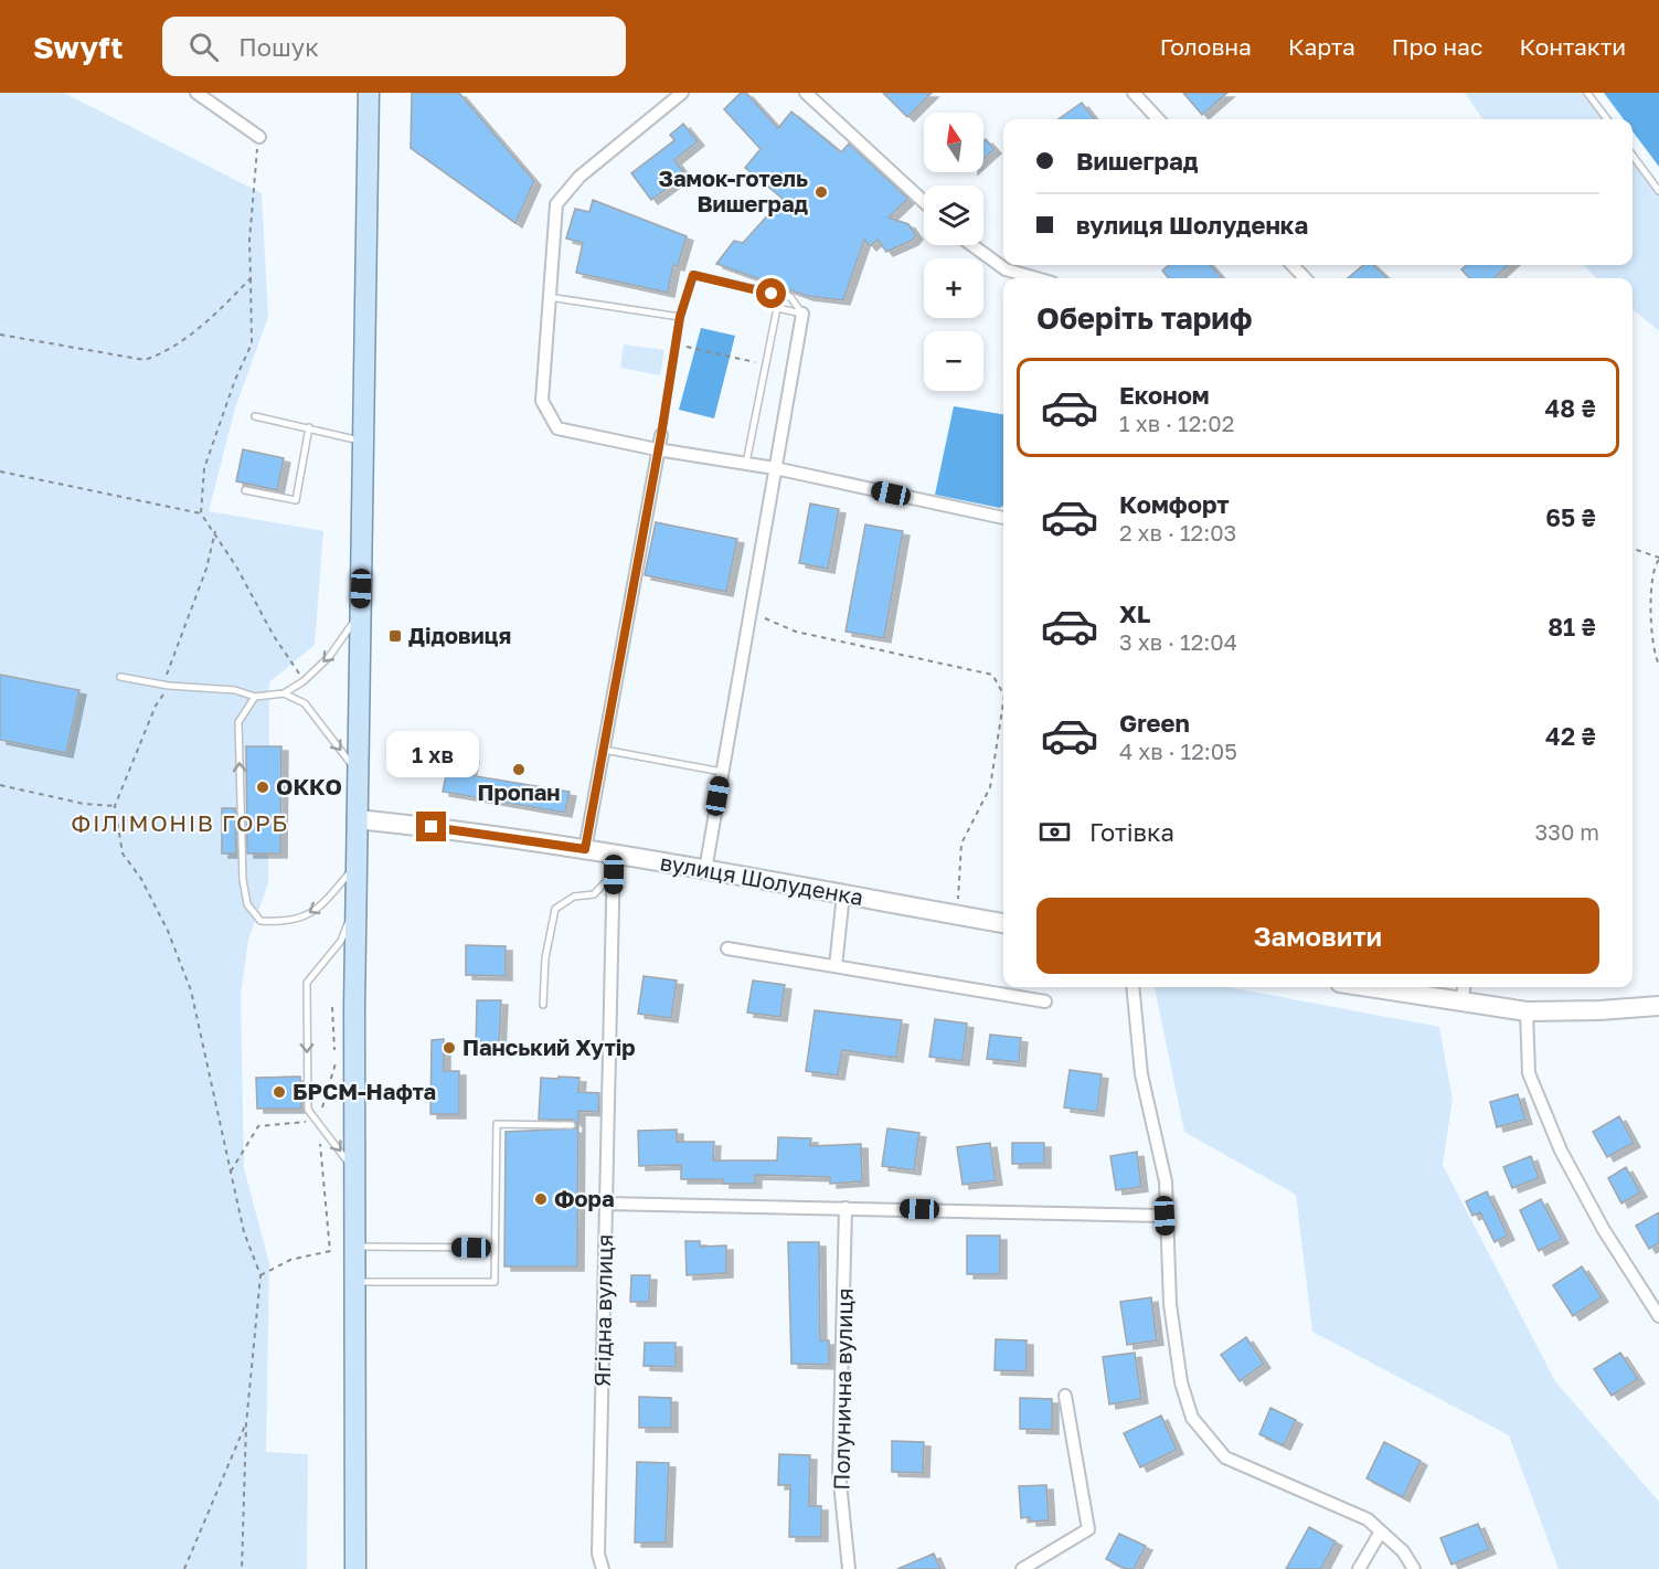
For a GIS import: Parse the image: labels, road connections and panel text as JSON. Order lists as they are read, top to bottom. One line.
{"streets":{"main road":["вулиця Шолуденка"],"street":["Ягідна вулиця","Полунична вулиця"]},"crossings":[["вулиця Шолуденка","Ягідна вулиця"]],"districts":["ФІЛІМОНІВ ГОРБ"],"places":{"other":["Замок-готель Вишеград","Пропан","ОККО","Панський Хутір","БРСМ-Нафта","Фора"],"transit":["Дідовиця"]},"north":"top","page":{"header":"Swyft","search":"Пошук","nav":["Головна","Карта","Про нас","Контакти"],"map_buttons":["+","−"],"banner":["Вишеград","вулиця Шолуденка"],"heading":"Оберіть тариф","list":[{"name":"Економ","note":"1 хв · 12:02","value":"48 ₴"},{"name":"Комфорт","note":"2 хв · 12:03","value":"65 ₴"},{"name":"XL","note":"3 хв · 12:04","value":"81 ₴"},{"name":"Green","note":"4 хв · 12:05","value":"42 ₴"}],"bubble":"1 хв","pay":["Готівка","330 m"],"buttons":"Замовити"}}
